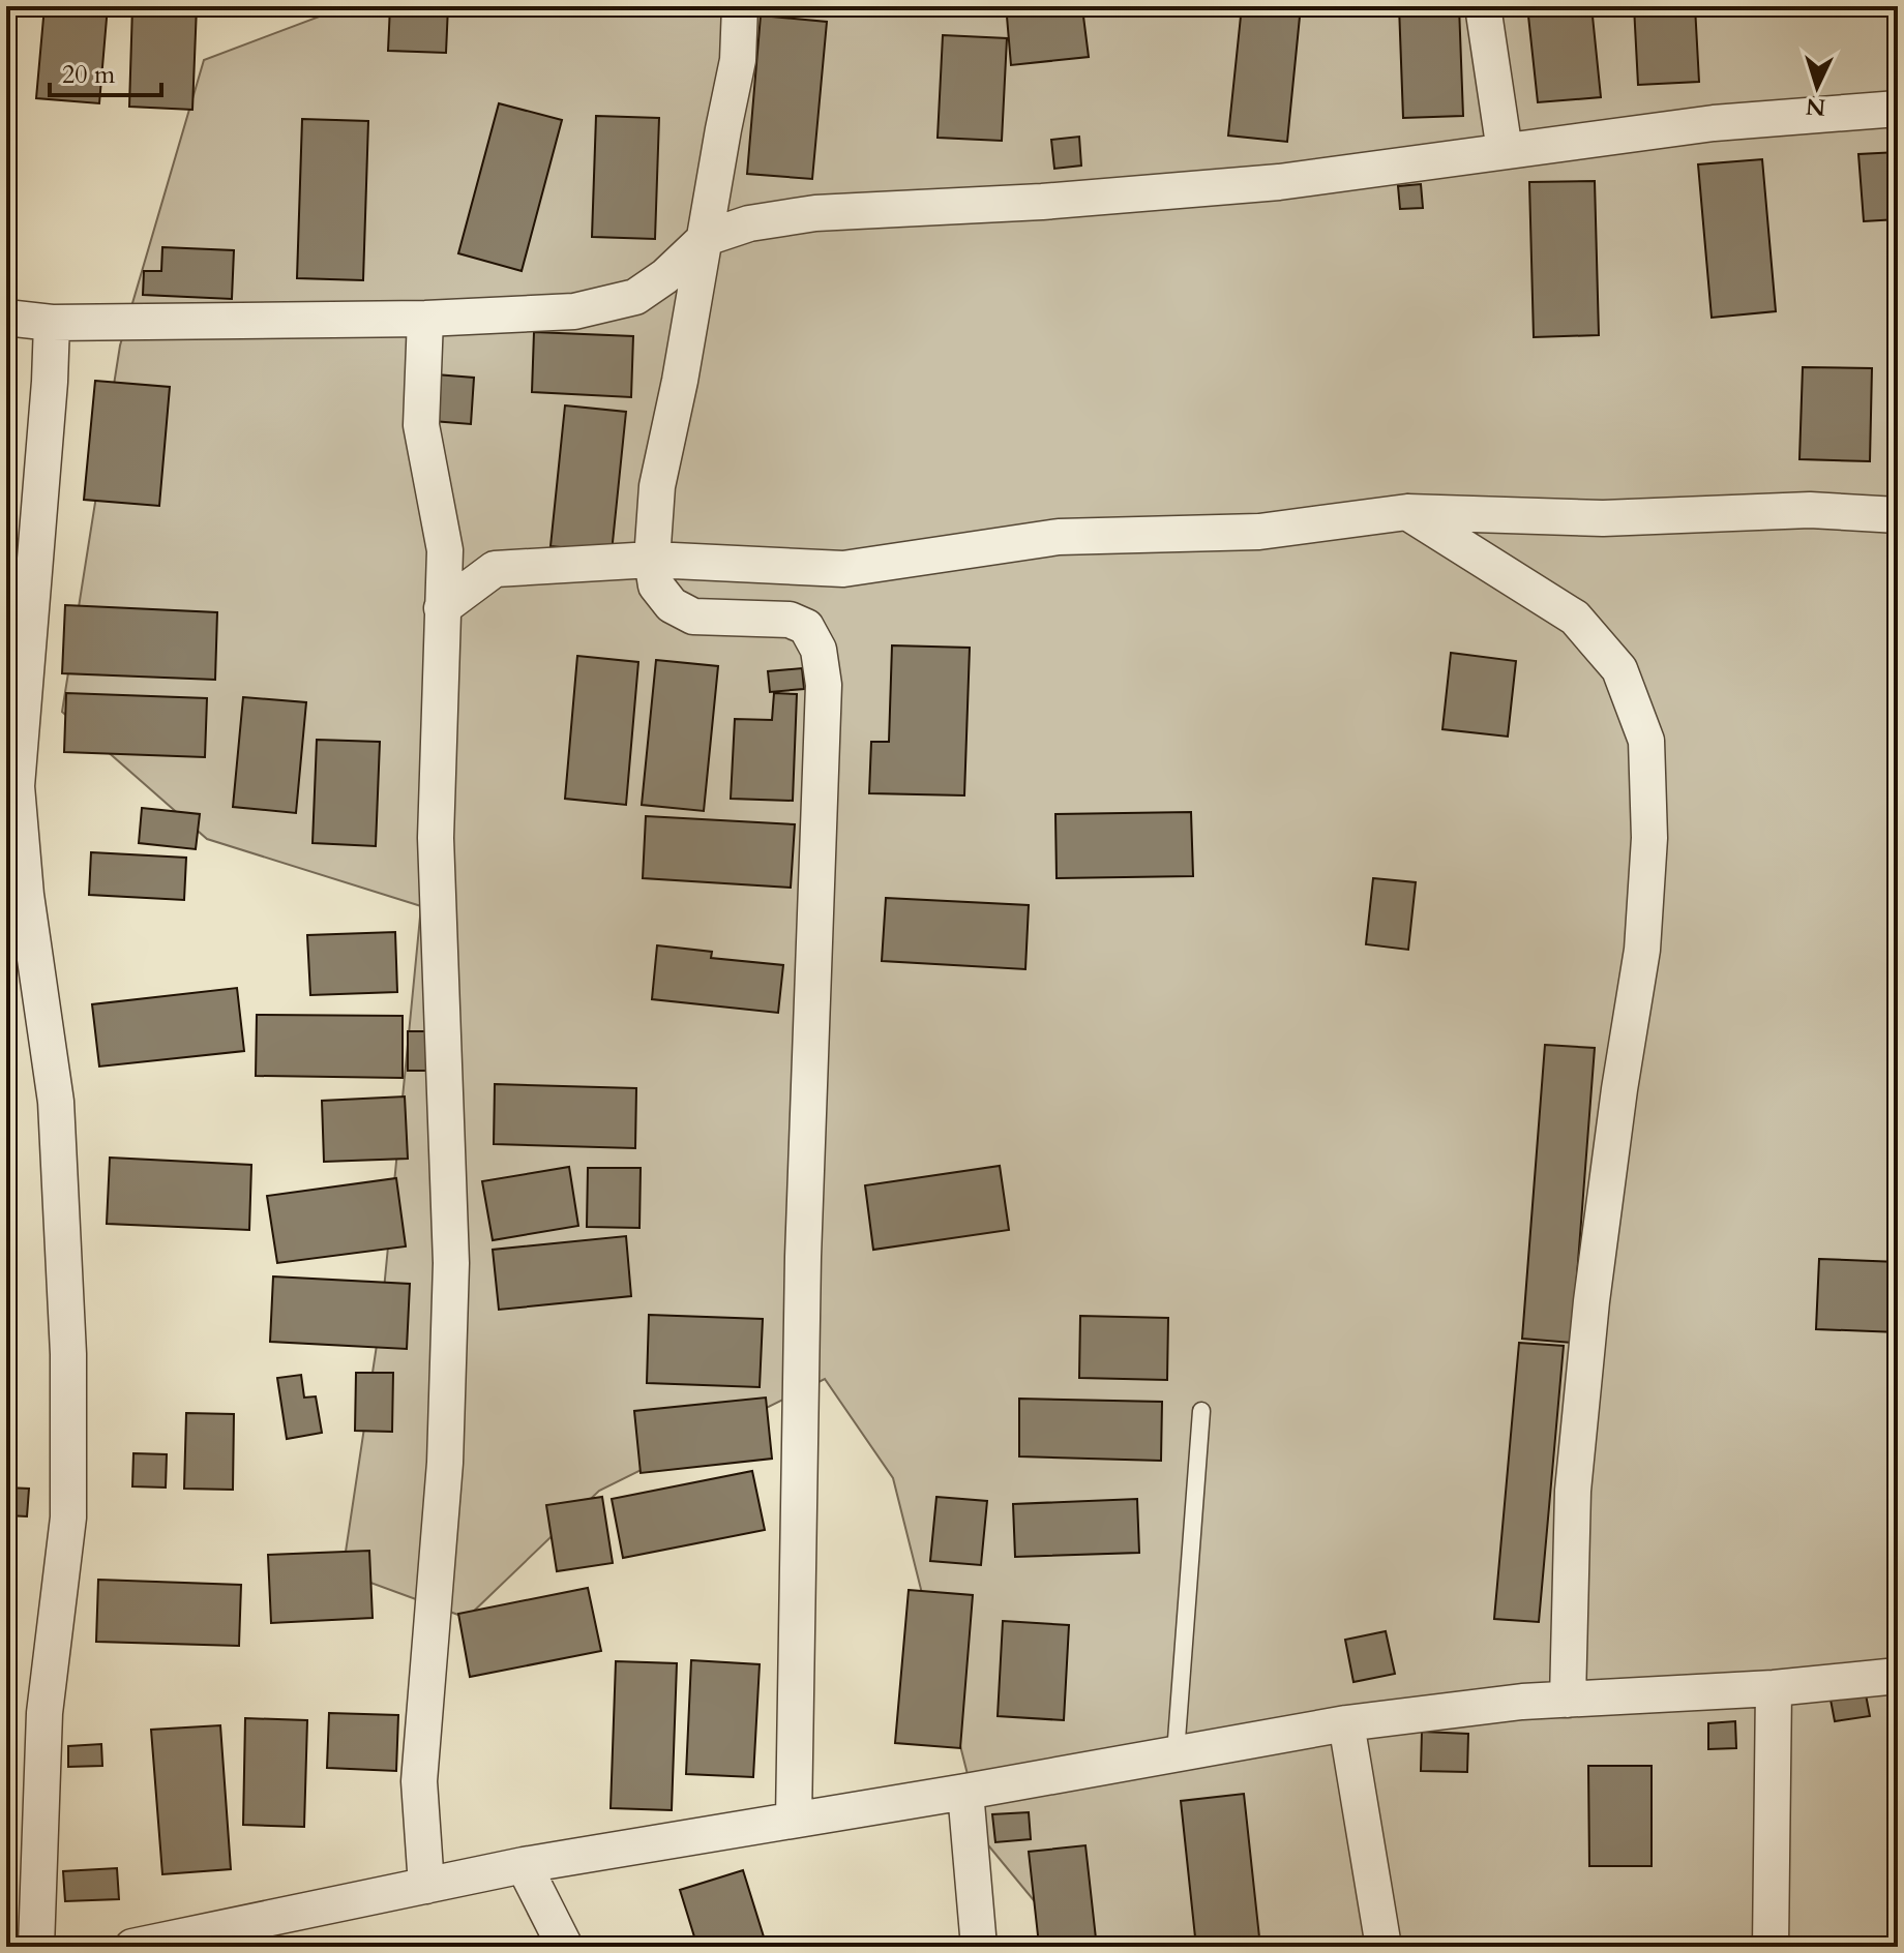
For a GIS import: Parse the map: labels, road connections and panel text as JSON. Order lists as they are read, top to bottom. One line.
{"scale_bar":"20 m","north":"bottom"}
